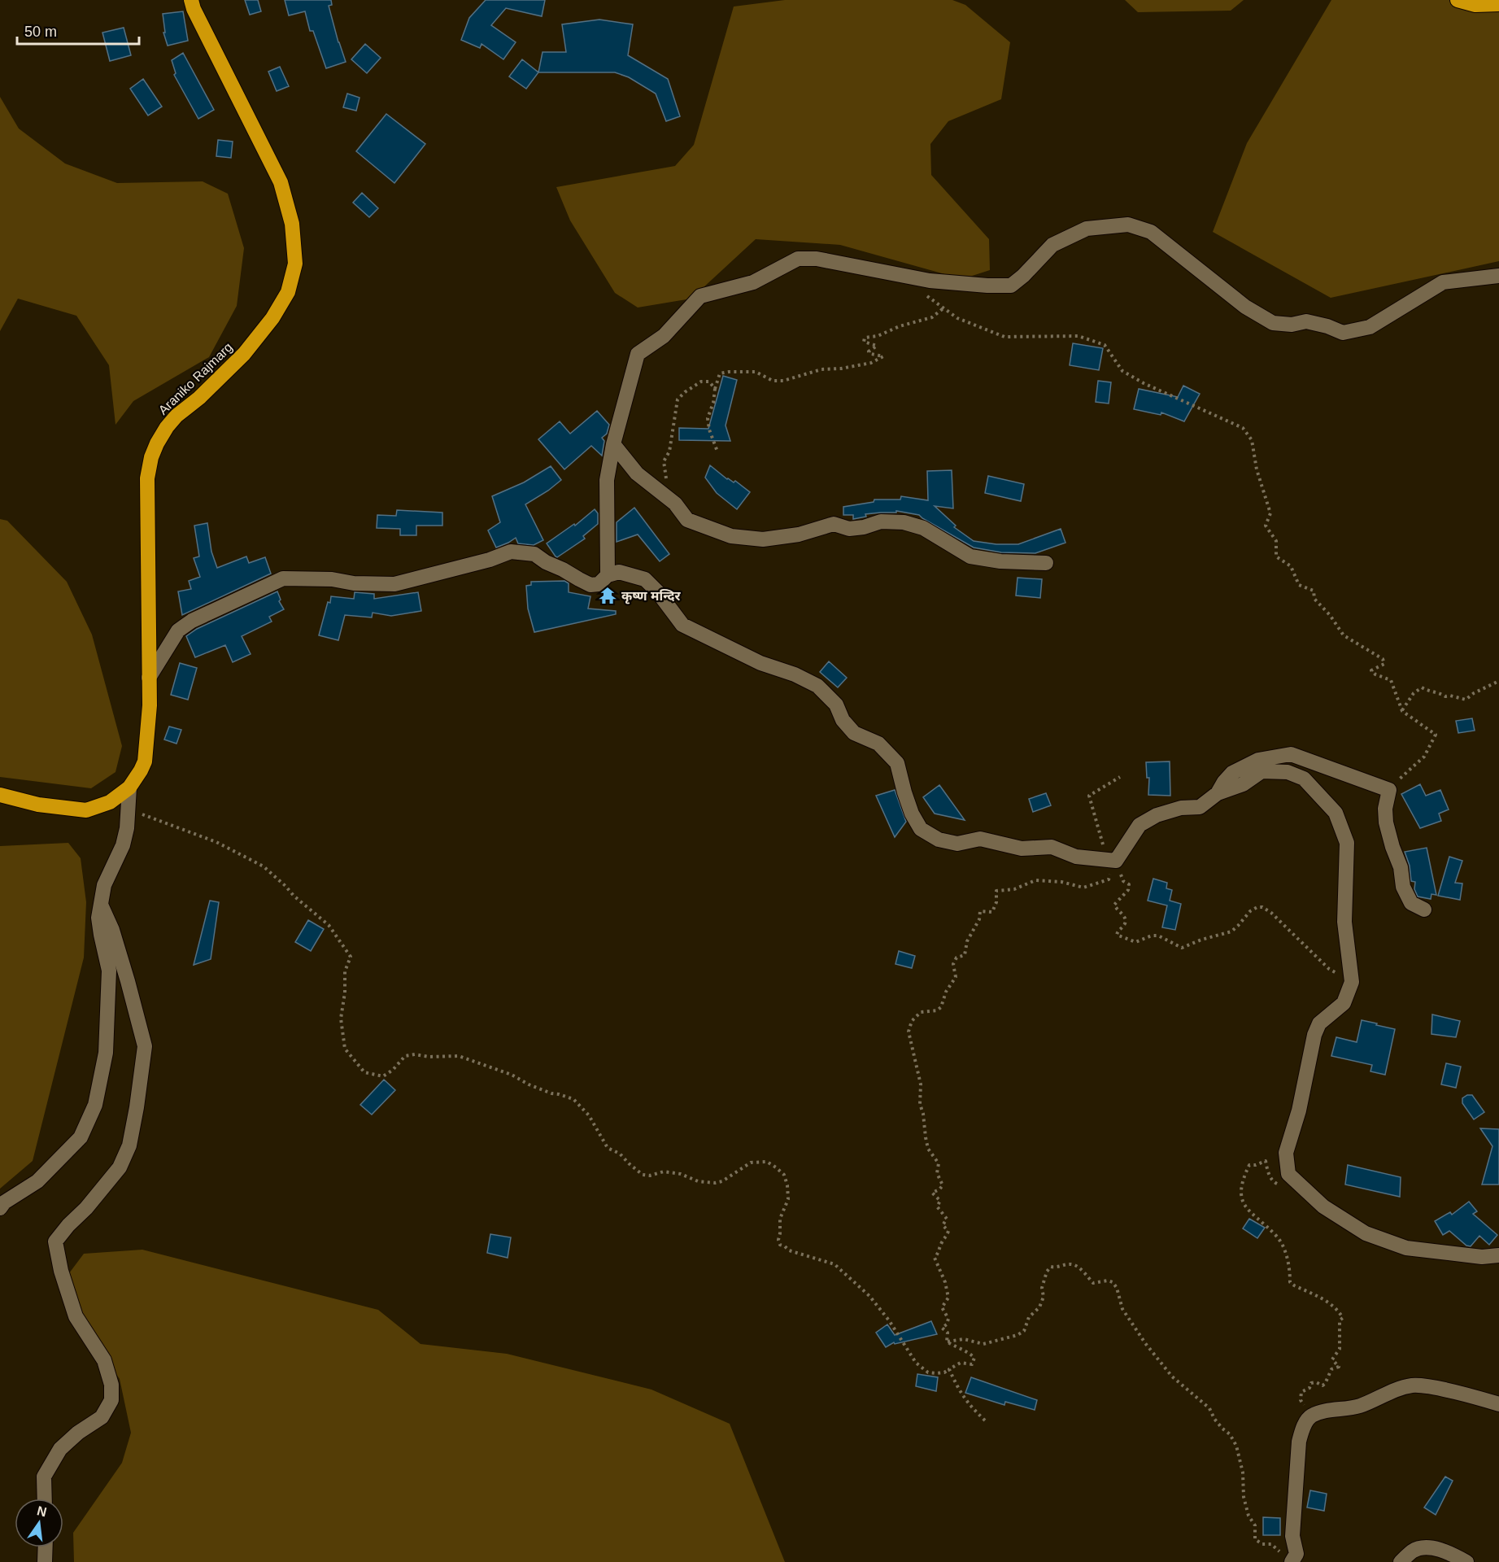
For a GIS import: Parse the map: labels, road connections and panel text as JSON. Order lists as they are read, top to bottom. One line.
{"streets":{"highway":["Araniko Rajmarg"]},"places":{"temple":["कृष्ण मन्दिर"]},"scale_bar":"50 m","north":"top"}
